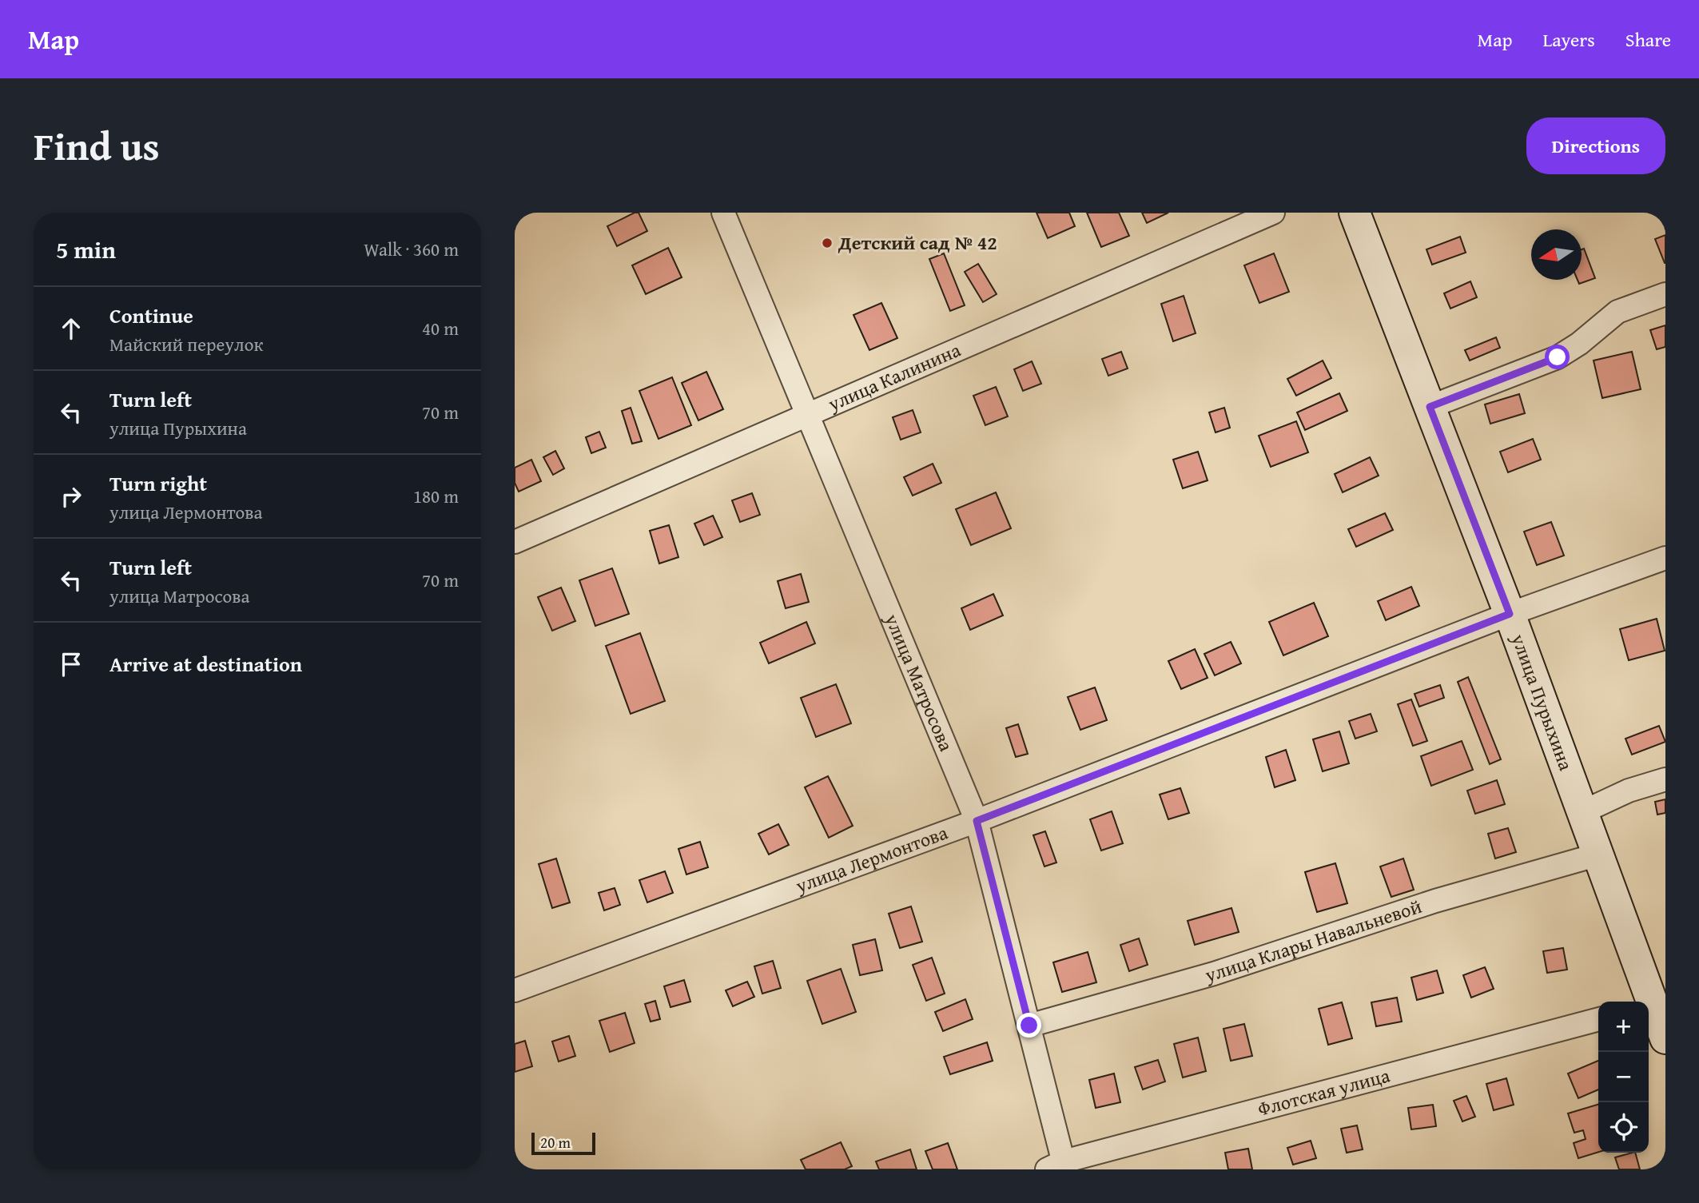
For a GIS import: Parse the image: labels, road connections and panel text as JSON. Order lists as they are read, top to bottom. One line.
{"streets":{"street":["улица Калинина","улица Матросова","улица Пурыхина","улица Лермонтова","улица Клары Навальневой","Флотская улица"]},"crossings":[["улица Калинина","улица Матросова"],["улица Матросова","улица Лермонтова"],["улица Матросова","улица Клары Навальневой"],["улица Матросова","Флотская улица"],["улица Пурыхина","улица Лермонтова"],["улица Пурыхина","улица Клары Навальневой"]],"places":["Детский сад № 42"],"scale_bar":"20 m","north":"left","page":{"header":"Map","nav":["Map","Layers","Share"],"title":"Find us","buttons":"Directions","heading":["5 min","Walk · 360 m"],"list":[["Continue","Майский переулок","40 m"],["Turn left","улица Пурыхина","70 m"],["Turn right","улица Лермонтова","180 m"],["Turn left","улица Матросова","70 m"],"Arrive at destination"],"map_buttons":["+","−"],"scale":"20 m"}}
